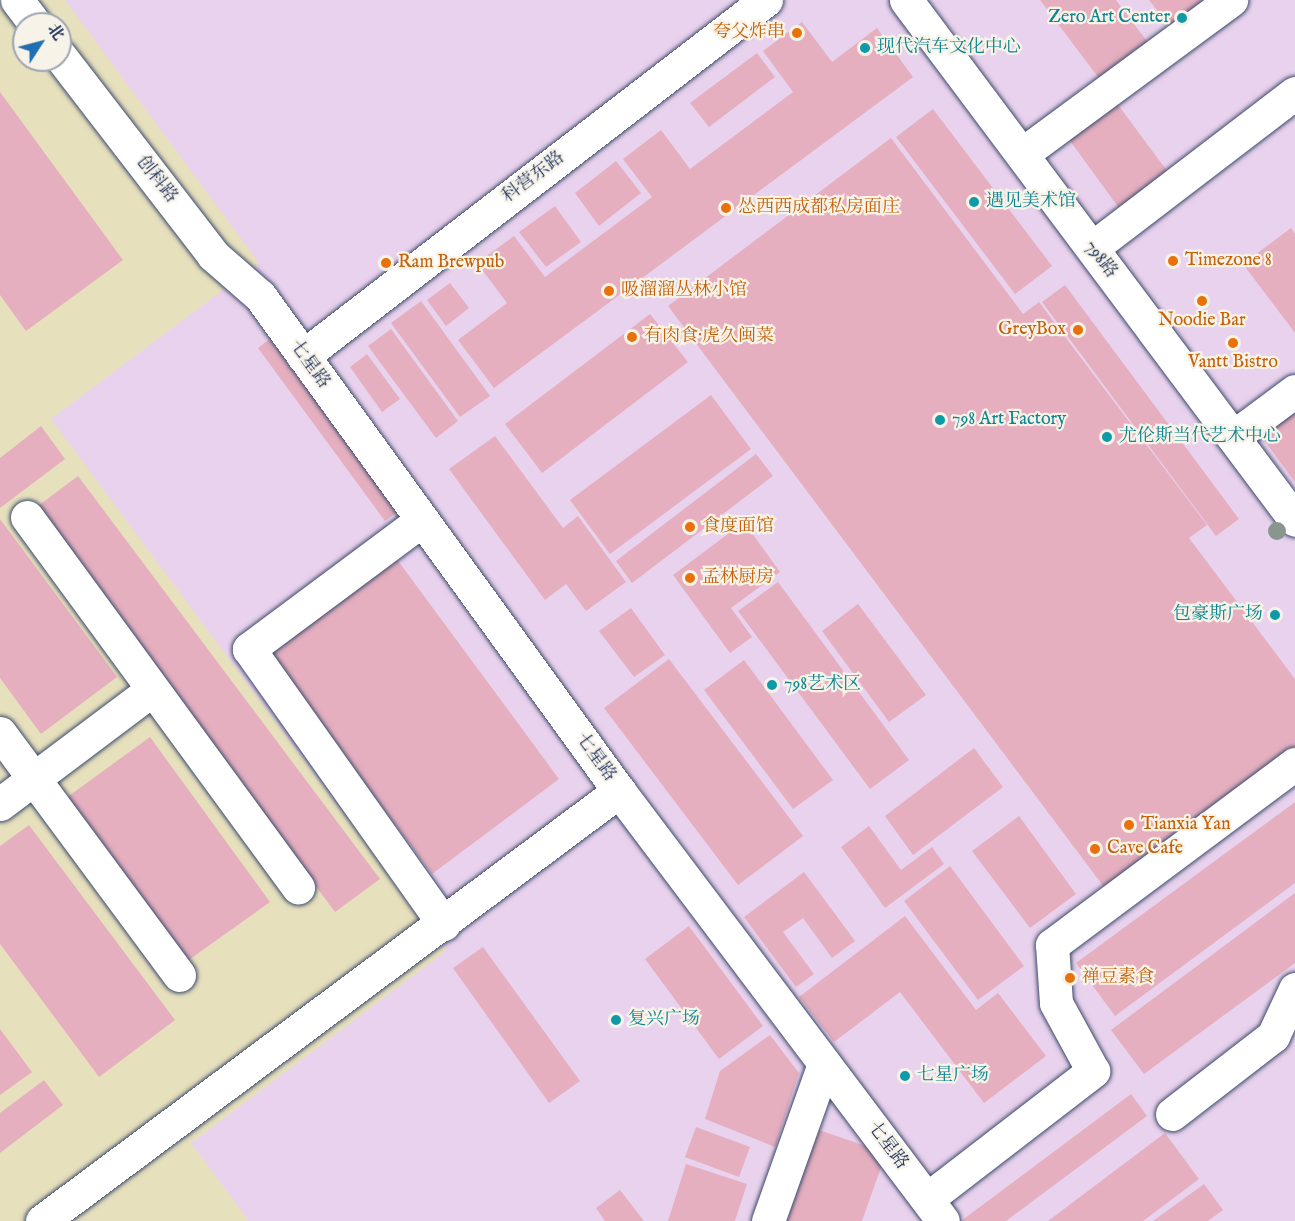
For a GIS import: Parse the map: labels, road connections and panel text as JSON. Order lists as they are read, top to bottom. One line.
{"streets":{"street":["科营东路","创科路","798路","七星路"]},"crossings":[["科营东路","七星路"],["创科路","七星路"]],"places":["Zero Art Center","夸父炸串","现代汽车文化中心","遇见美术馆","怂西西成都私房面庄","Timezone 8","Ram Brewpub","吸溜溜丛林小馆","Noodie Bar","GreyBox","有肉食·虎久闽菜","Vantt Bistro","798 Art Factory","尤伦斯当代艺术中心","食度面馆","孟林厨房","包豪斯广场","798艺术区","Tianxia Yan","Cave Cafe","禅豆素食","复兴广场","七星广场"],"north":"top right"}
